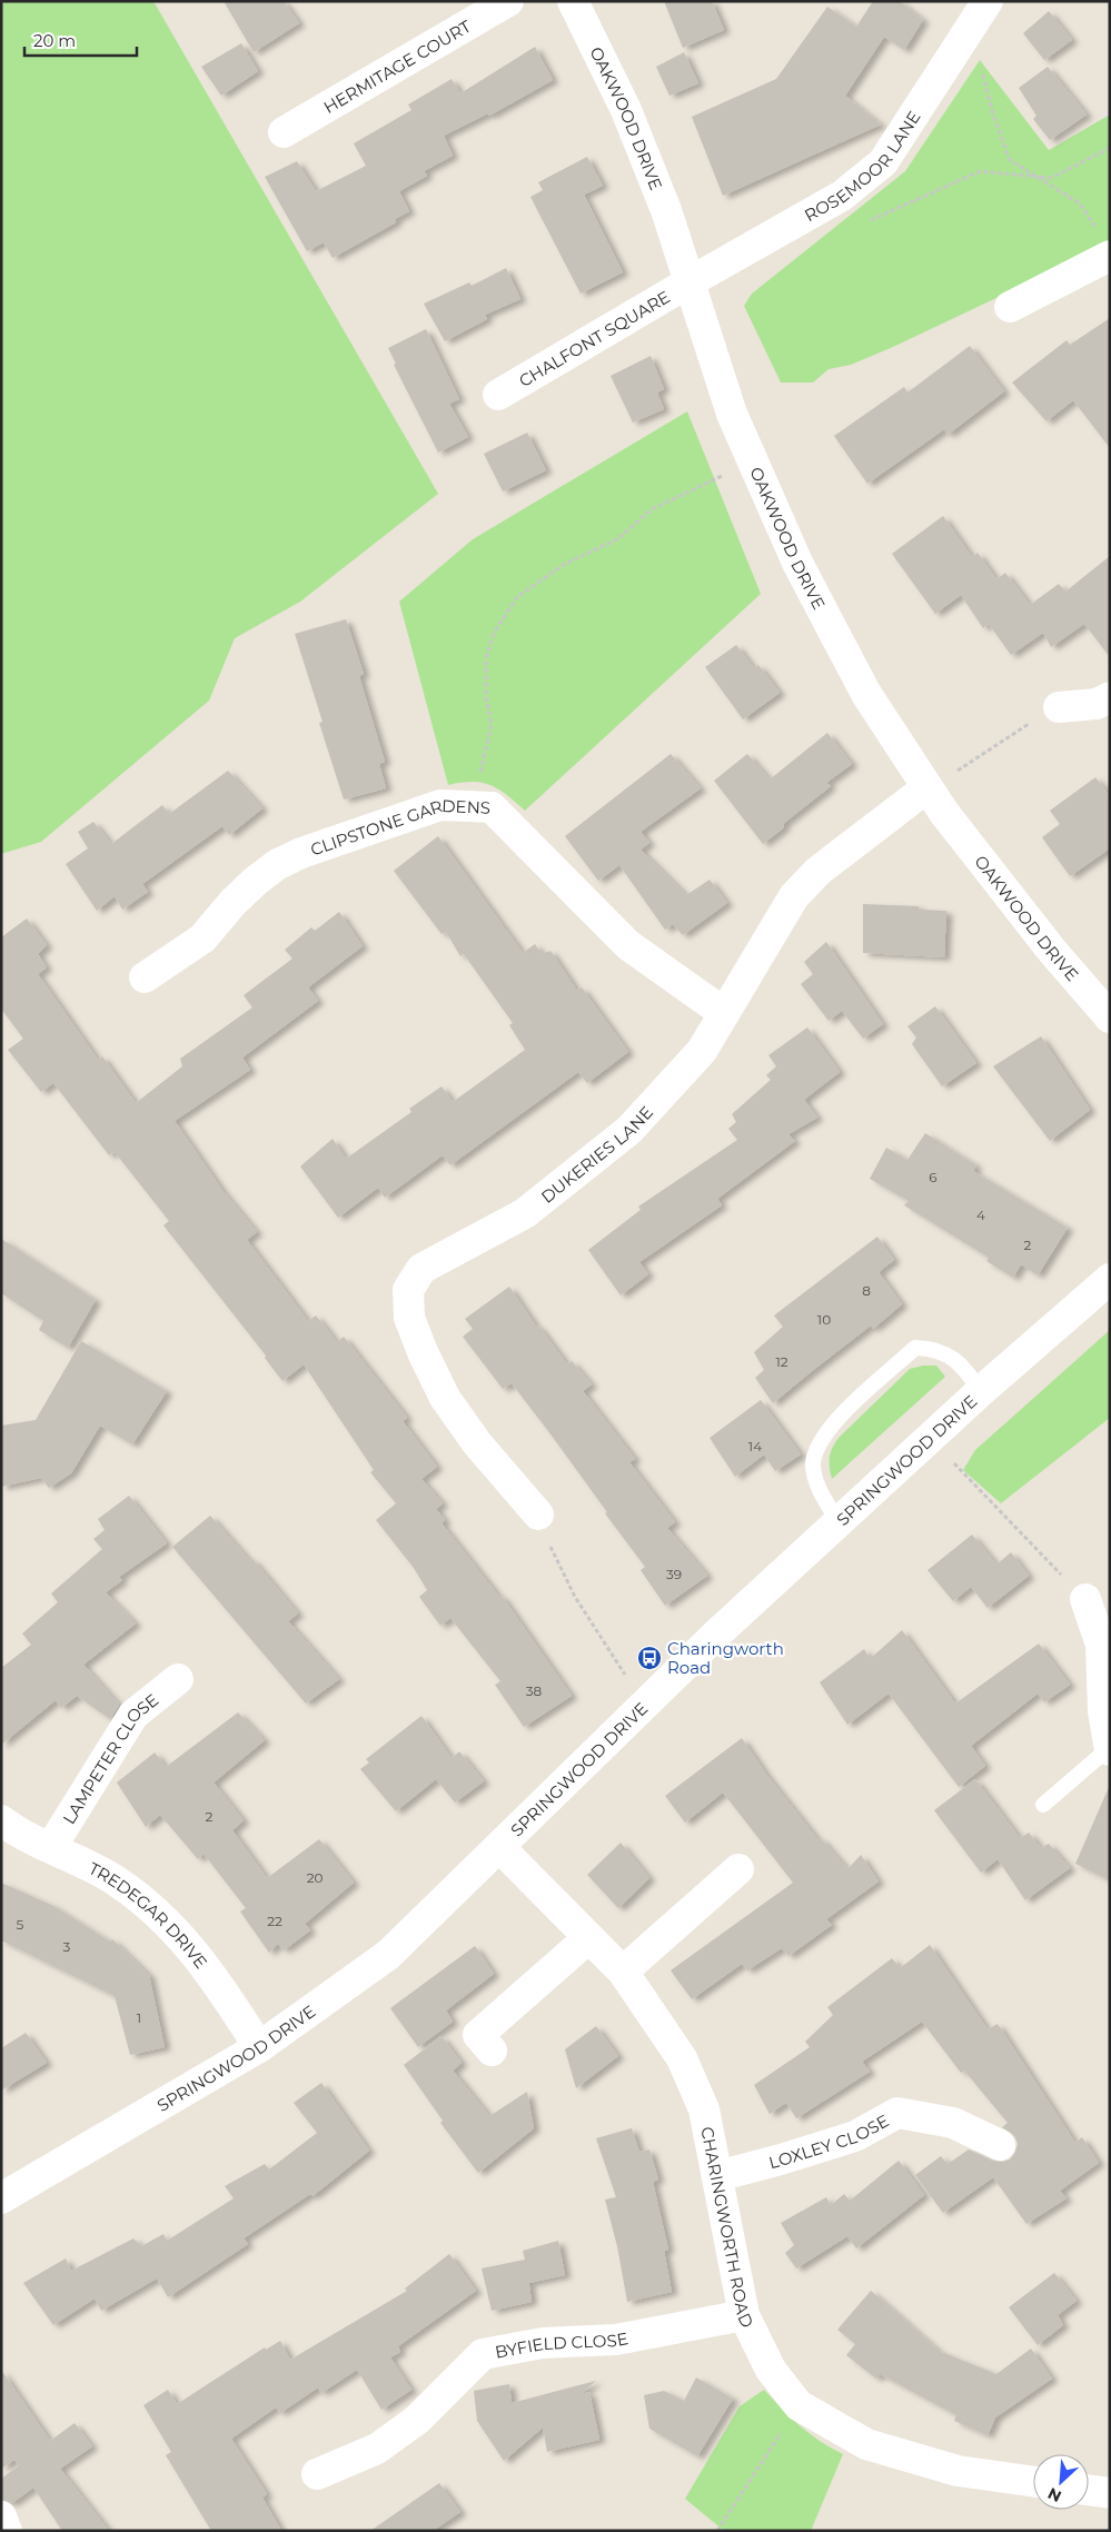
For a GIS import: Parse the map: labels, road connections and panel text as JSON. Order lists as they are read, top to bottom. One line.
{"streets":{"street":["HERMITAGE COURT","OAKWOOD DRIVE","ROSEMOOR LANE","CHALFONT SQUARE","CLIPSTONE GARDENS","DUKERIES LANE","SPRINGWOOD DRIVE","LAMPETER CLOSE","TREDEGAR DRIVE","LOXLEY CLOSE","CHARINGWORTH ROAD","BYFIELD CLOSE"]},"crossings":[["OAKWOOD DRIVE","ROSEMOOR LANE"],["OAKWOOD DRIVE","CHALFONT SQUARE"],["OAKWOOD DRIVE","DUKERIES LANE"],["ROSEMOOR LANE","CHALFONT SQUARE"],["CLIPSTONE GARDENS","DUKERIES LANE"],["SPRINGWOOD DRIVE","TREDEGAR DRIVE"],["SPRINGWOOD DRIVE","CHARINGWORTH ROAD"],["LAMPETER CLOSE","TREDEGAR DRIVE"],["LOXLEY CLOSE","CHARINGWORTH ROAD"],["CHARINGWORTH ROAD","BYFIELD CLOSE"]],"places":{"bus stop":["Charingworth Road"]},"house_numbers":["6","4","2","8","10","12","14","39","38","2","20","22","5","3","1"],"scale_bar":"20 m","north":"bottom left"}
